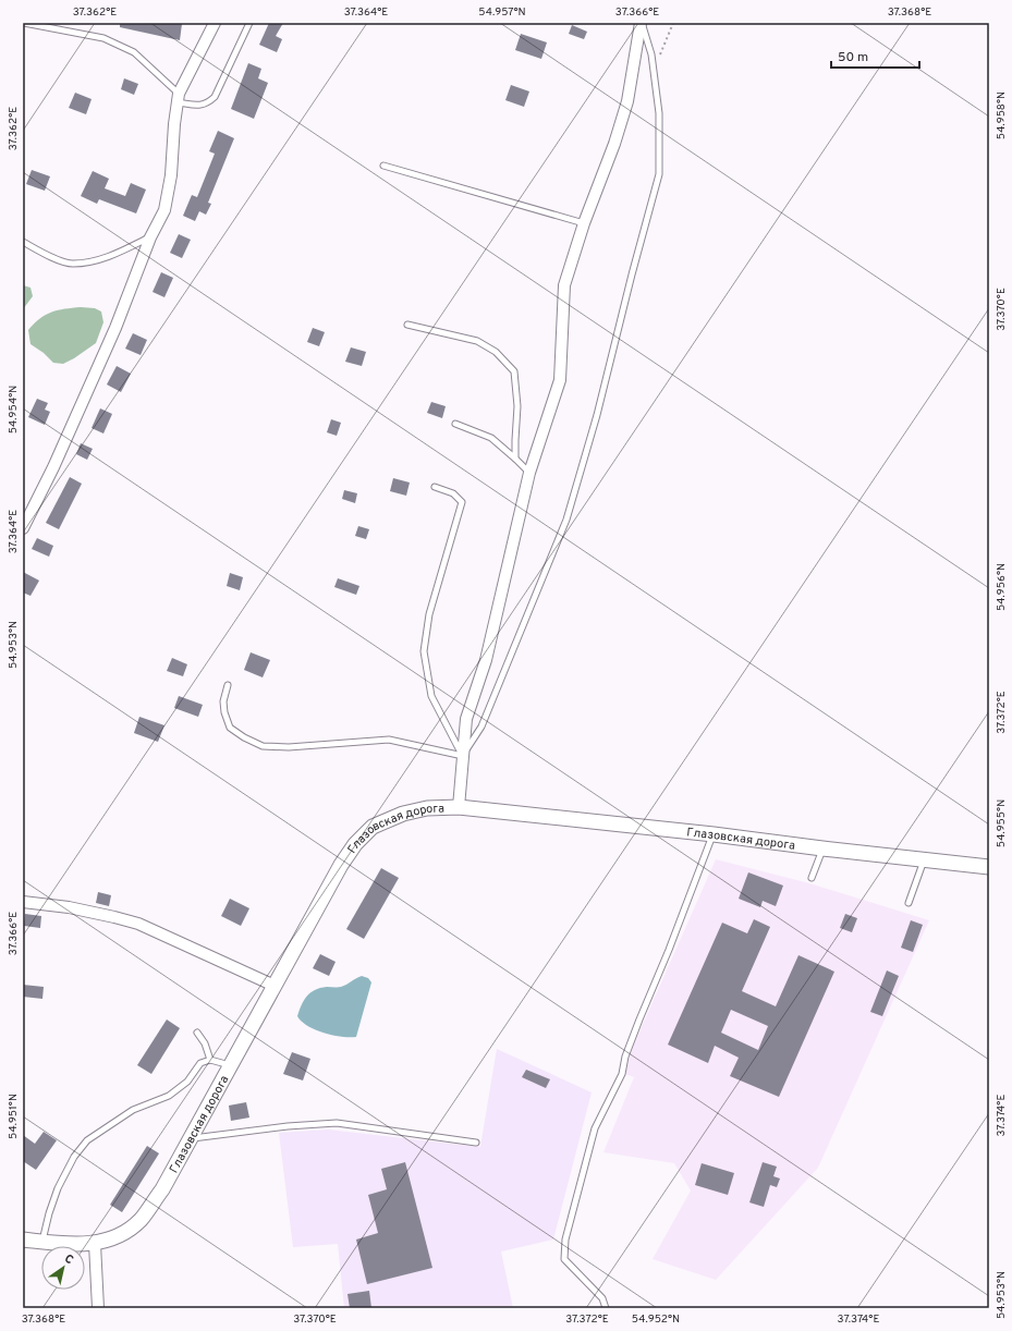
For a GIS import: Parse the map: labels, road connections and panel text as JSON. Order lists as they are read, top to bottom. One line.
{"streets":{"street":["Глазовская дорога"]},"scale_bar":"50 m","north":"top right","coordinates":["37.362°E","37.364°E","54.957°N","37.366°E","37.368°E","54.958°N","37.370°E","54.954°N","54.956°N","54.953°N","37.372°E","54.955°N","37.374°E","54.951°N","54.952°N"]}
